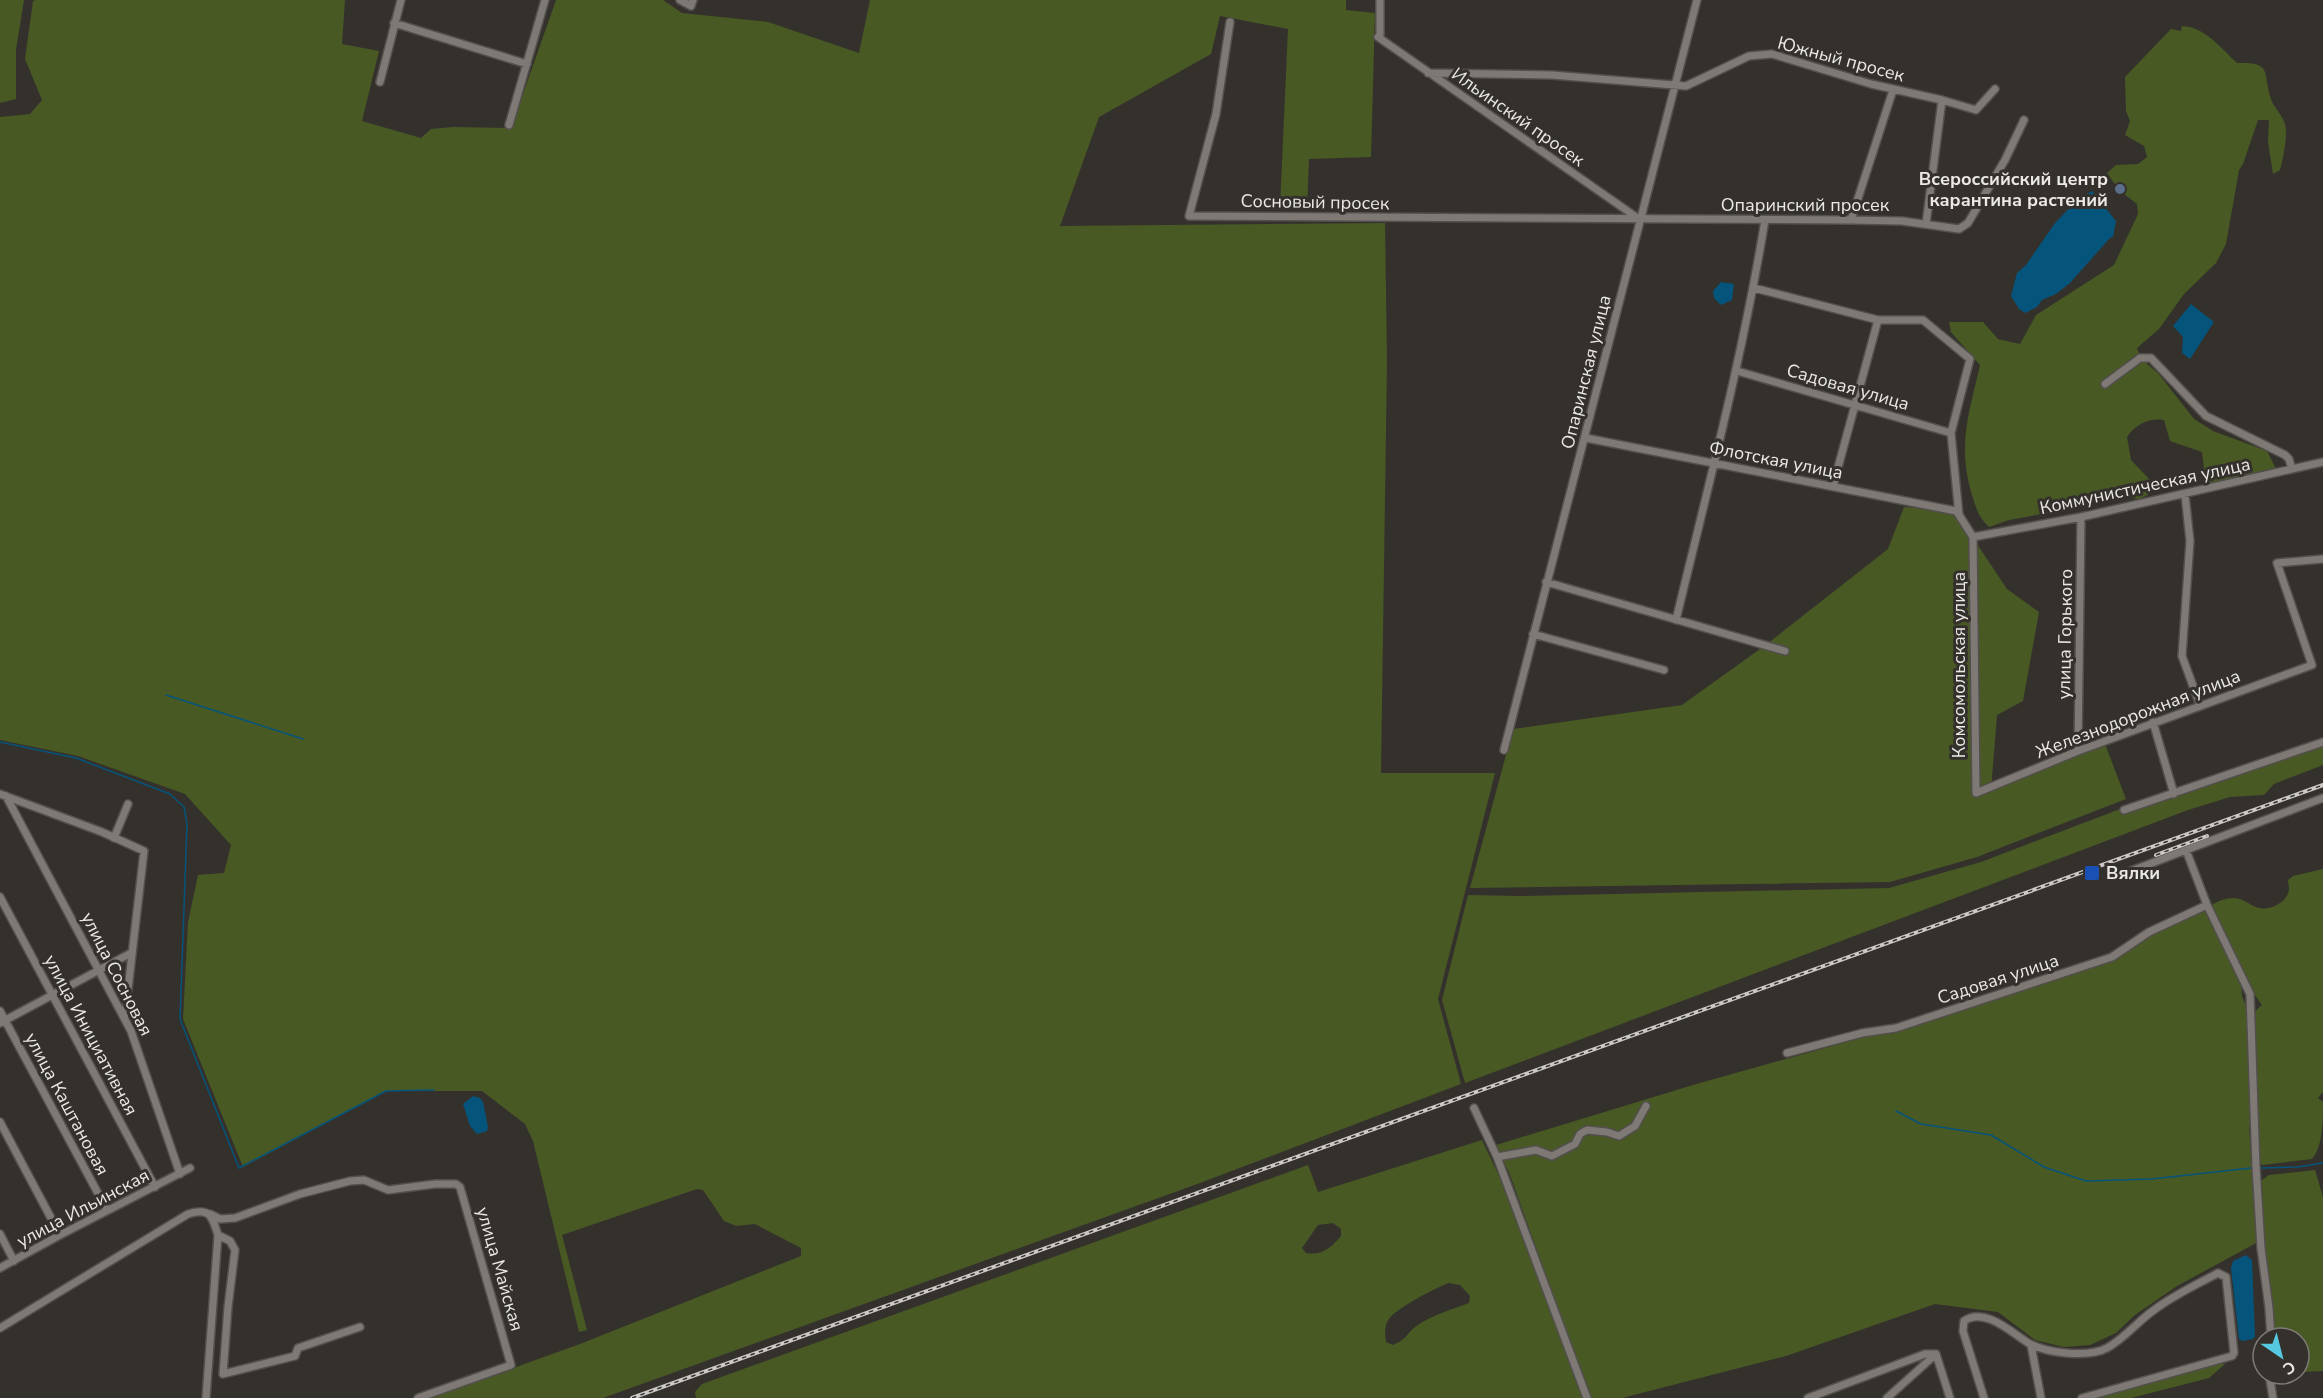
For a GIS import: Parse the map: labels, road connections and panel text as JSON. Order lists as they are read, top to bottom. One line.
{"streets":{"street":["Южный просек","Ильинский просек","Сосновый просек","Опаринский просек","Опаринская улица","Садовая улица","Флотская улица","Коммунистическая улица","улица Горького","Комсомольская улица","Железнодорожная улица","улица Сосновая","улица Инициативная","улица Каштановая","улица Ильинская","улица Майская"]},"crossings":[["Южный просек","Ильинский просек"],["Южный просек","Опаринская улица"],["Ильинский просек","Сосновый просек"],["Ильинский просек","Опаринский просек"],["Ильинский просек","Опаринская улица"],["Сосновый просек","Опаринский просек"],["Сосновый просек","Опаринская улица"],["Опаринский просек","Опаринская улица"],["Опаринская улица","Флотская улица"],["Коммунистическая улица","улица Горького"],["Коммунистическая улица","Комсомольская улица"],["улица Горького","Железнодорожная улица"],["Комсомольская улица","Железнодорожная улица"],["улица Сосновая","улица Ильинская"],["улица Инициативная","улица Ильинская"],["улица Каштановая","улица Ильинская"]],"places":{"other":["Всероссийский центр карантина растений"],"transit":["Вялки"]},"north":"bottom right"}
